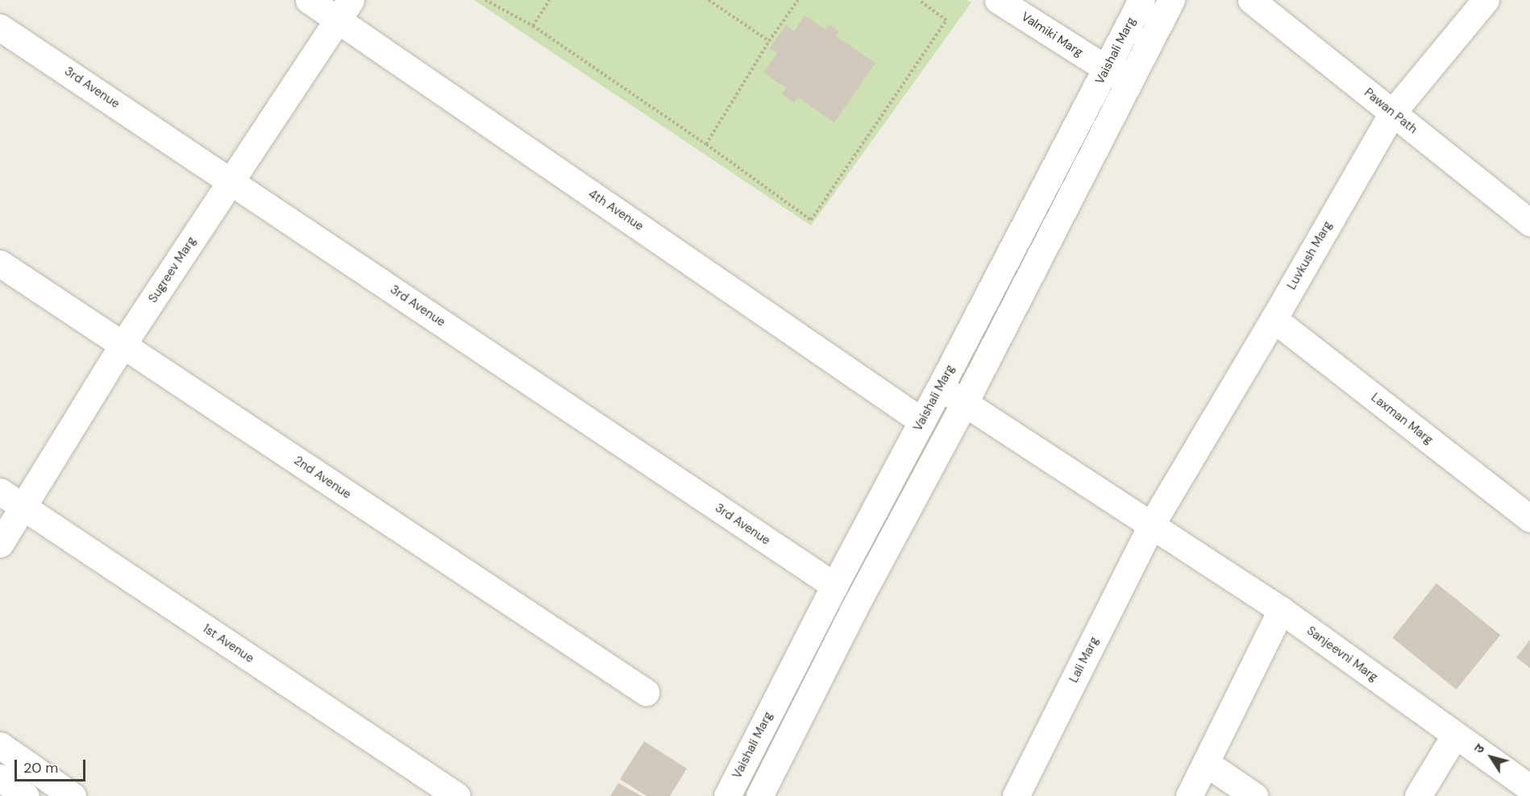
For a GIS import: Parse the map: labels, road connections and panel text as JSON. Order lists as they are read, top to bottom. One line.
{"streets":{"street":["Valmiki Marg","Vaishali Marg","3rd Avenue","Pawan Path","4th Avenue","Luvkush Marg","Sugreev Marg","Laxman Marg","2nd Avenue","1st Avenue","Sanjeevni Marg","Lali Marg"]},"crossings":[["Valmiki Marg","Vaishali Marg"],["Vaishali Marg","3rd Avenue"],["Vaishali Marg","4th Avenue"],["Vaishali Marg","Sanjeevni Marg"],["3rd Avenue","Sugreev Marg"],["Pawan Path","Luvkush Marg"],["4th Avenue","Sugreev Marg"],["Luvkush Marg","Laxman Marg"],["Luvkush Marg","Sanjeevni Marg"],["Luvkush Marg","Lali Marg"],["Sugreev Marg","2nd Avenue"],["Sugreev Marg","1st Avenue"],["Sanjeevni Marg","Lali Marg"]],"scale_bar":"20 m","north":"top left"}
